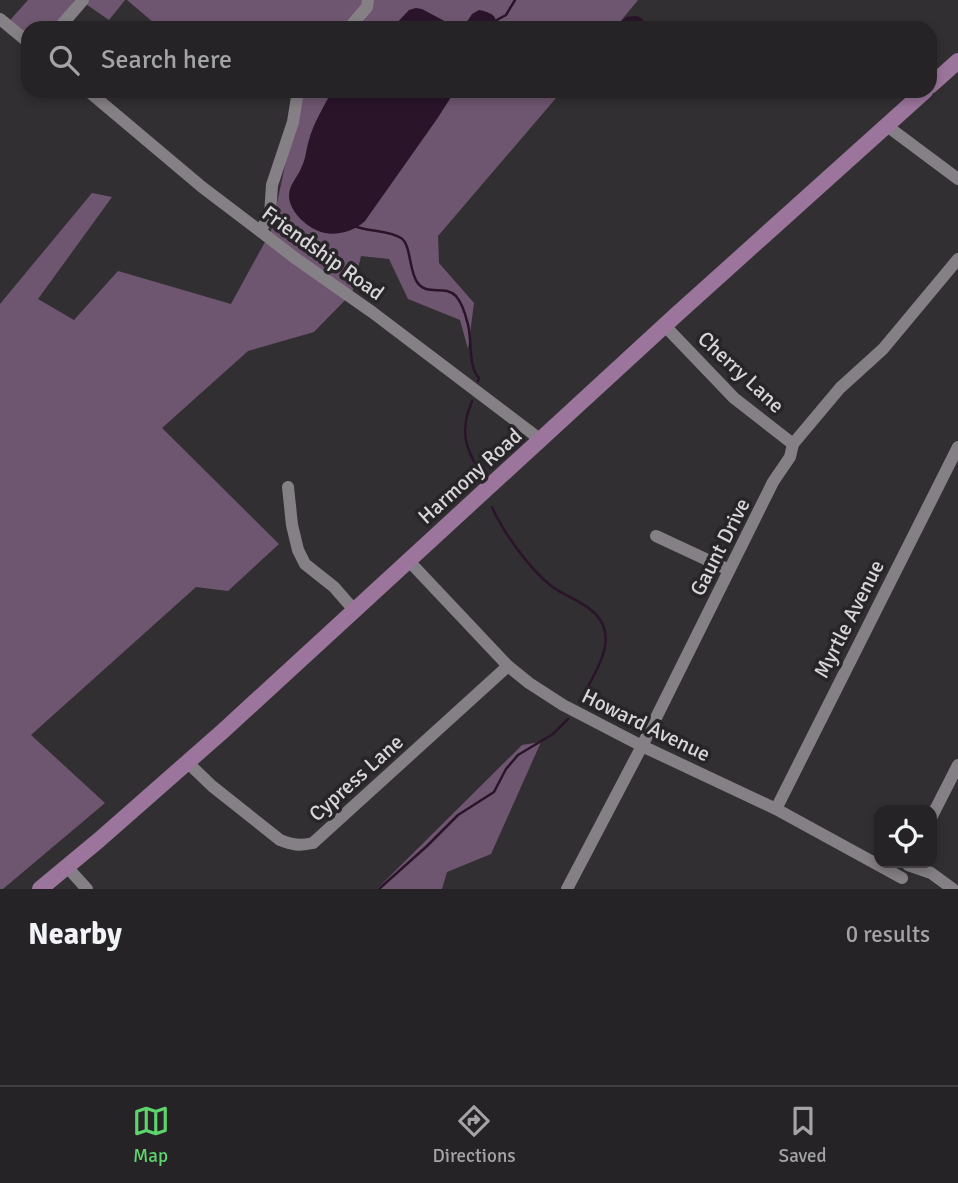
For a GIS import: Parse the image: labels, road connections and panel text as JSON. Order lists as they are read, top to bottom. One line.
{"streets":{"main road":["Harmony Road"],"street":["Friendship Road","Cherry Lane","Gaunt Drive","Myrtle Avenue","Howard Avenue","Cypress Lane"]},"crossings":[["Friendship Road","Harmony Road"],["Cherry Lane","Harmony Road"],["Cherry Lane","Gaunt Drive"],["Harmony Road","Howard Avenue"],["Harmony Road","Cypress Lane"],["Gaunt Drive","Howard Avenue"],["Myrtle Avenue","Howard Avenue"],["Howard Avenue","Cypress Lane"]],"page":{"search":"Search here","heading":["Nearby","0 results"],"nav":["Map","Directions","Saved"]}}
